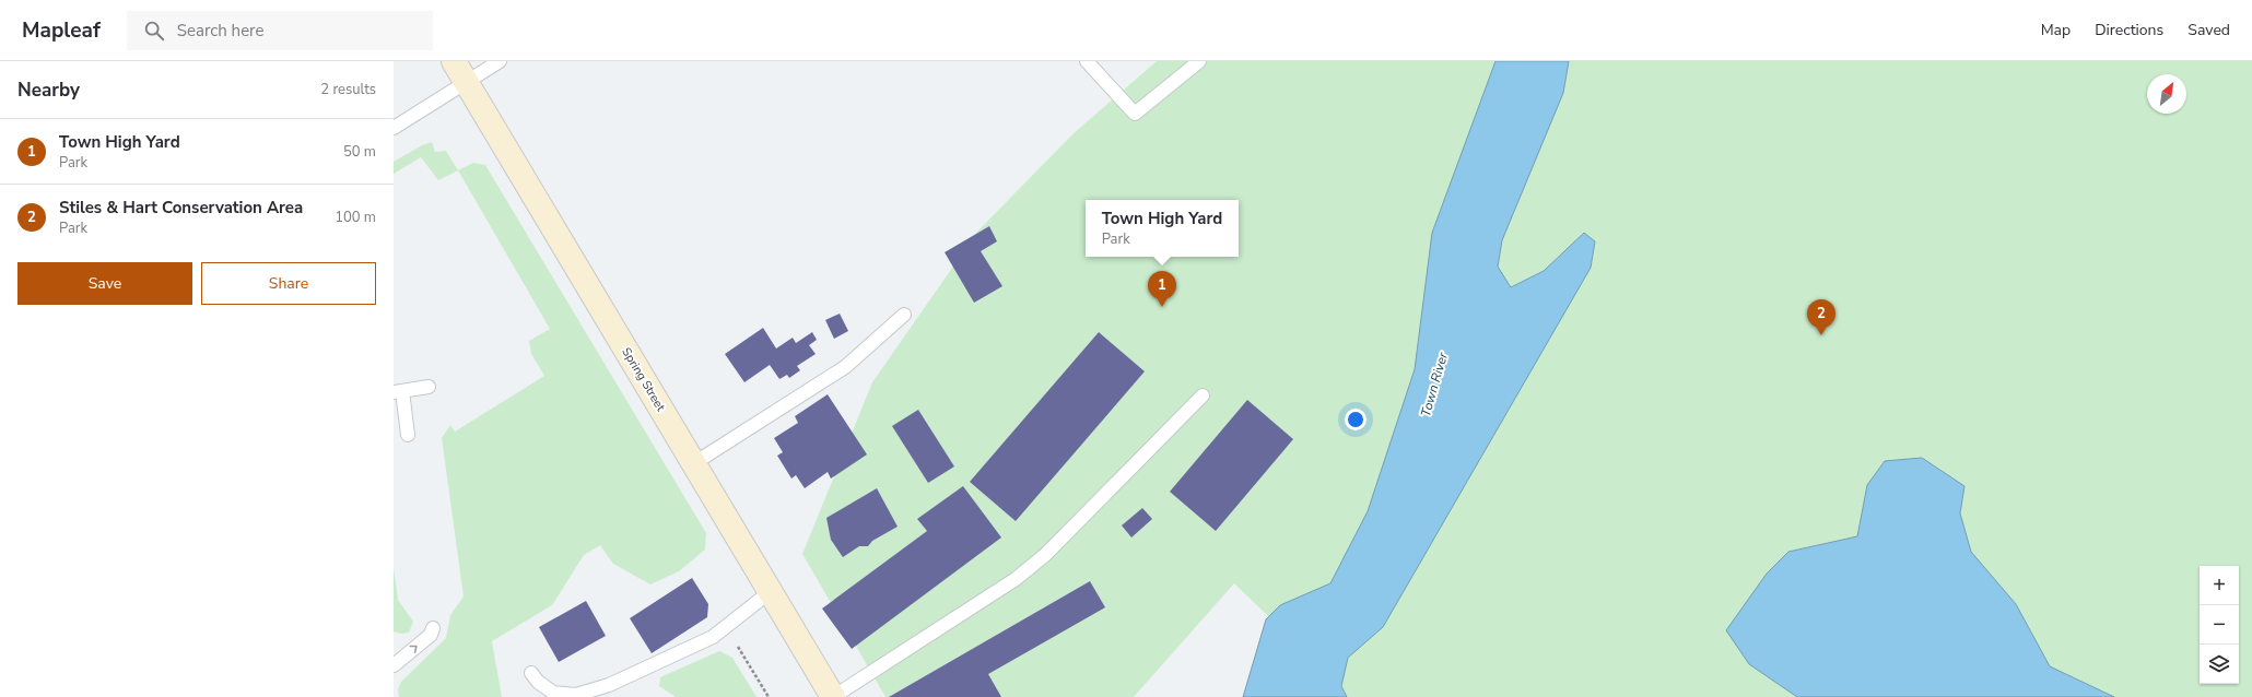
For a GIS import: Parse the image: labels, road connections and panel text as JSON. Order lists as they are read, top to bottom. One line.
{"streets":{"street":["Spring Street"]},"water":["Town River"],"north":"top right","page":{"header":"Mapleaf","search":"Search here","nav":["Map","Directions","Saved"],"heading":["Nearby","2 results"],"list":[{"mark":"1","name":"Town High Yard","note":"Park","value":"50 m"},{"mark":"2","name":"Stiles & Hart Conservation Area","note":"Park","value":"100 m"}],"popup":["Town High Yard","Park"],"buttons":["Save","Share"],"pins":["1","2"],"map_buttons":["+","−"]}}
